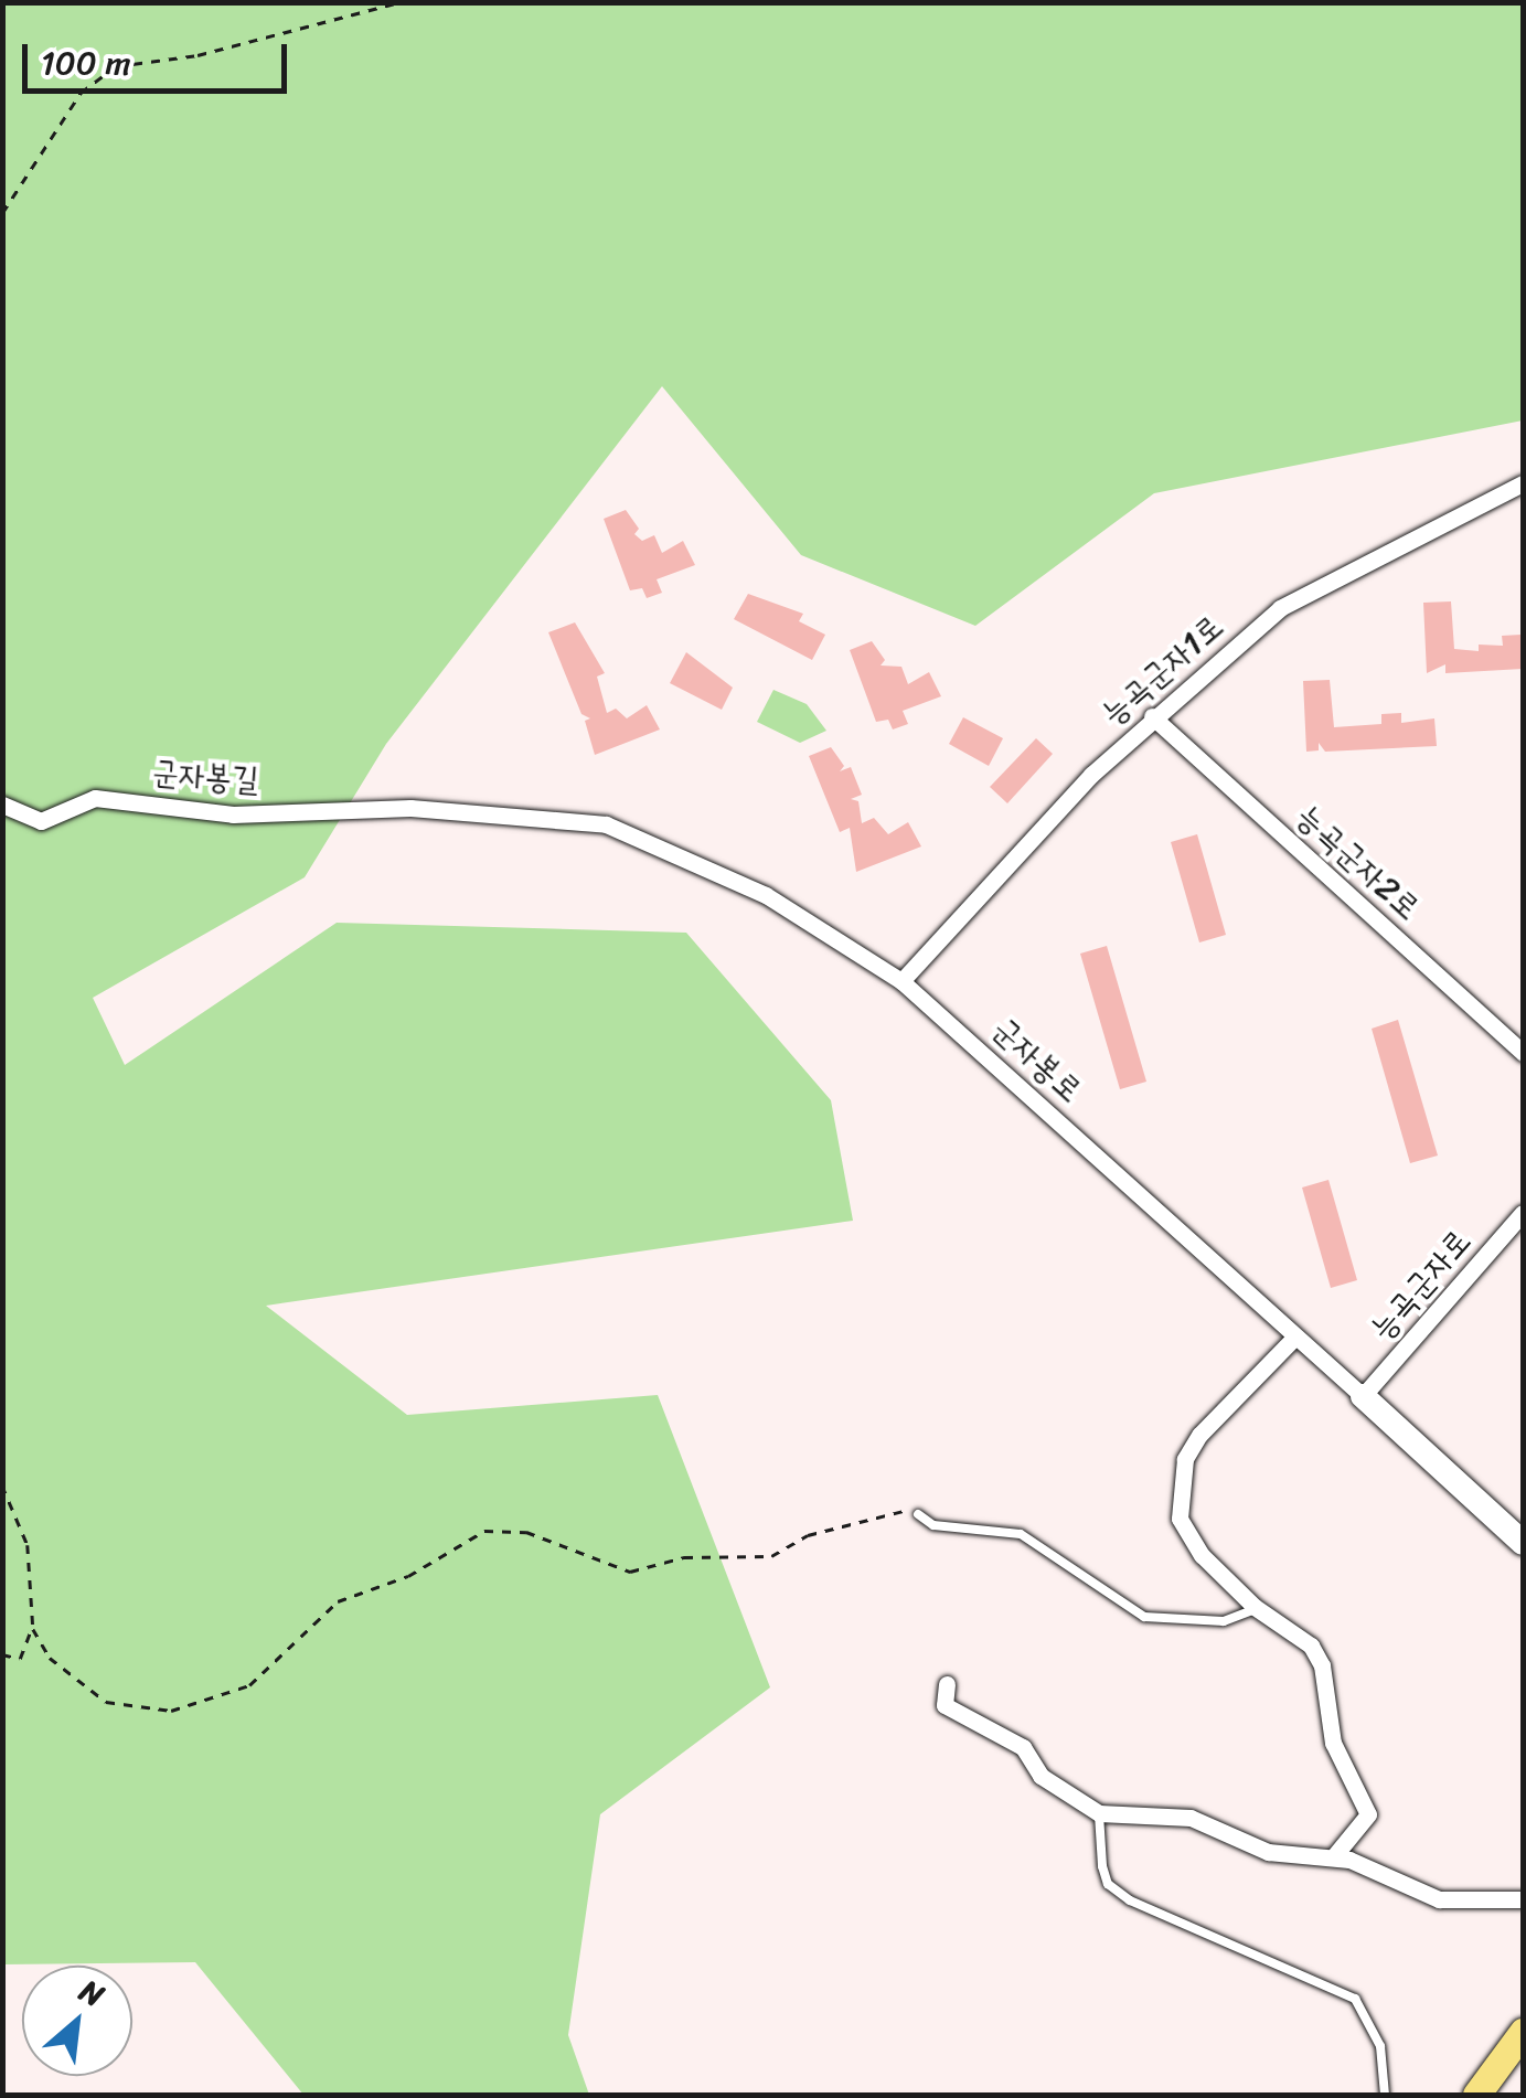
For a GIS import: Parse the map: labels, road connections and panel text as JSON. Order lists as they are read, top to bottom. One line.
{"streets":{"main road":["군자봉로"],"street":["능곡군자1로","군자봉길","능곡군자2로","능곡군자로"]},"crossings":[["능곡군자1로","능곡군자2로"],["능곡군자1로","군자봉로"],["군자봉길","군자봉로"],["군자봉로","능곡군자로"]],"scale_bar":"100 m","north":"top right"}
